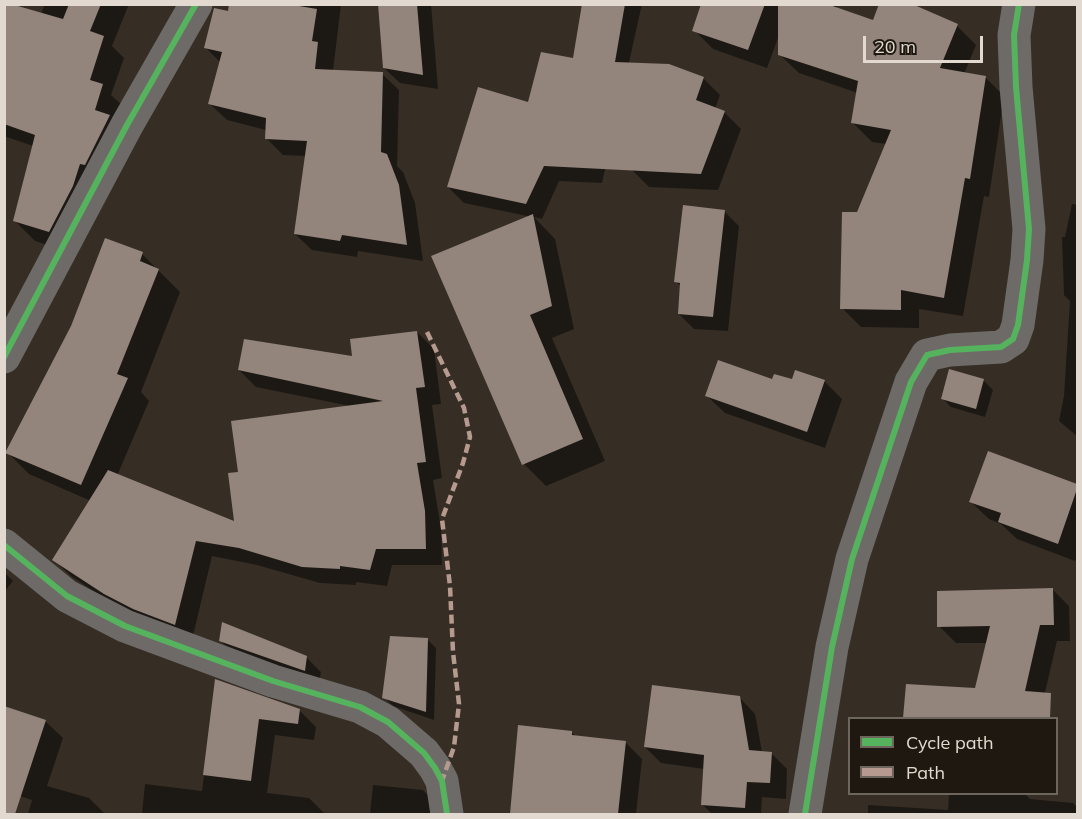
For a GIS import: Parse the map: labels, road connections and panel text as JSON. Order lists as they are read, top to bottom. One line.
{"legend":["Cycle path","Path"],"scale_bar":"20 m"}
